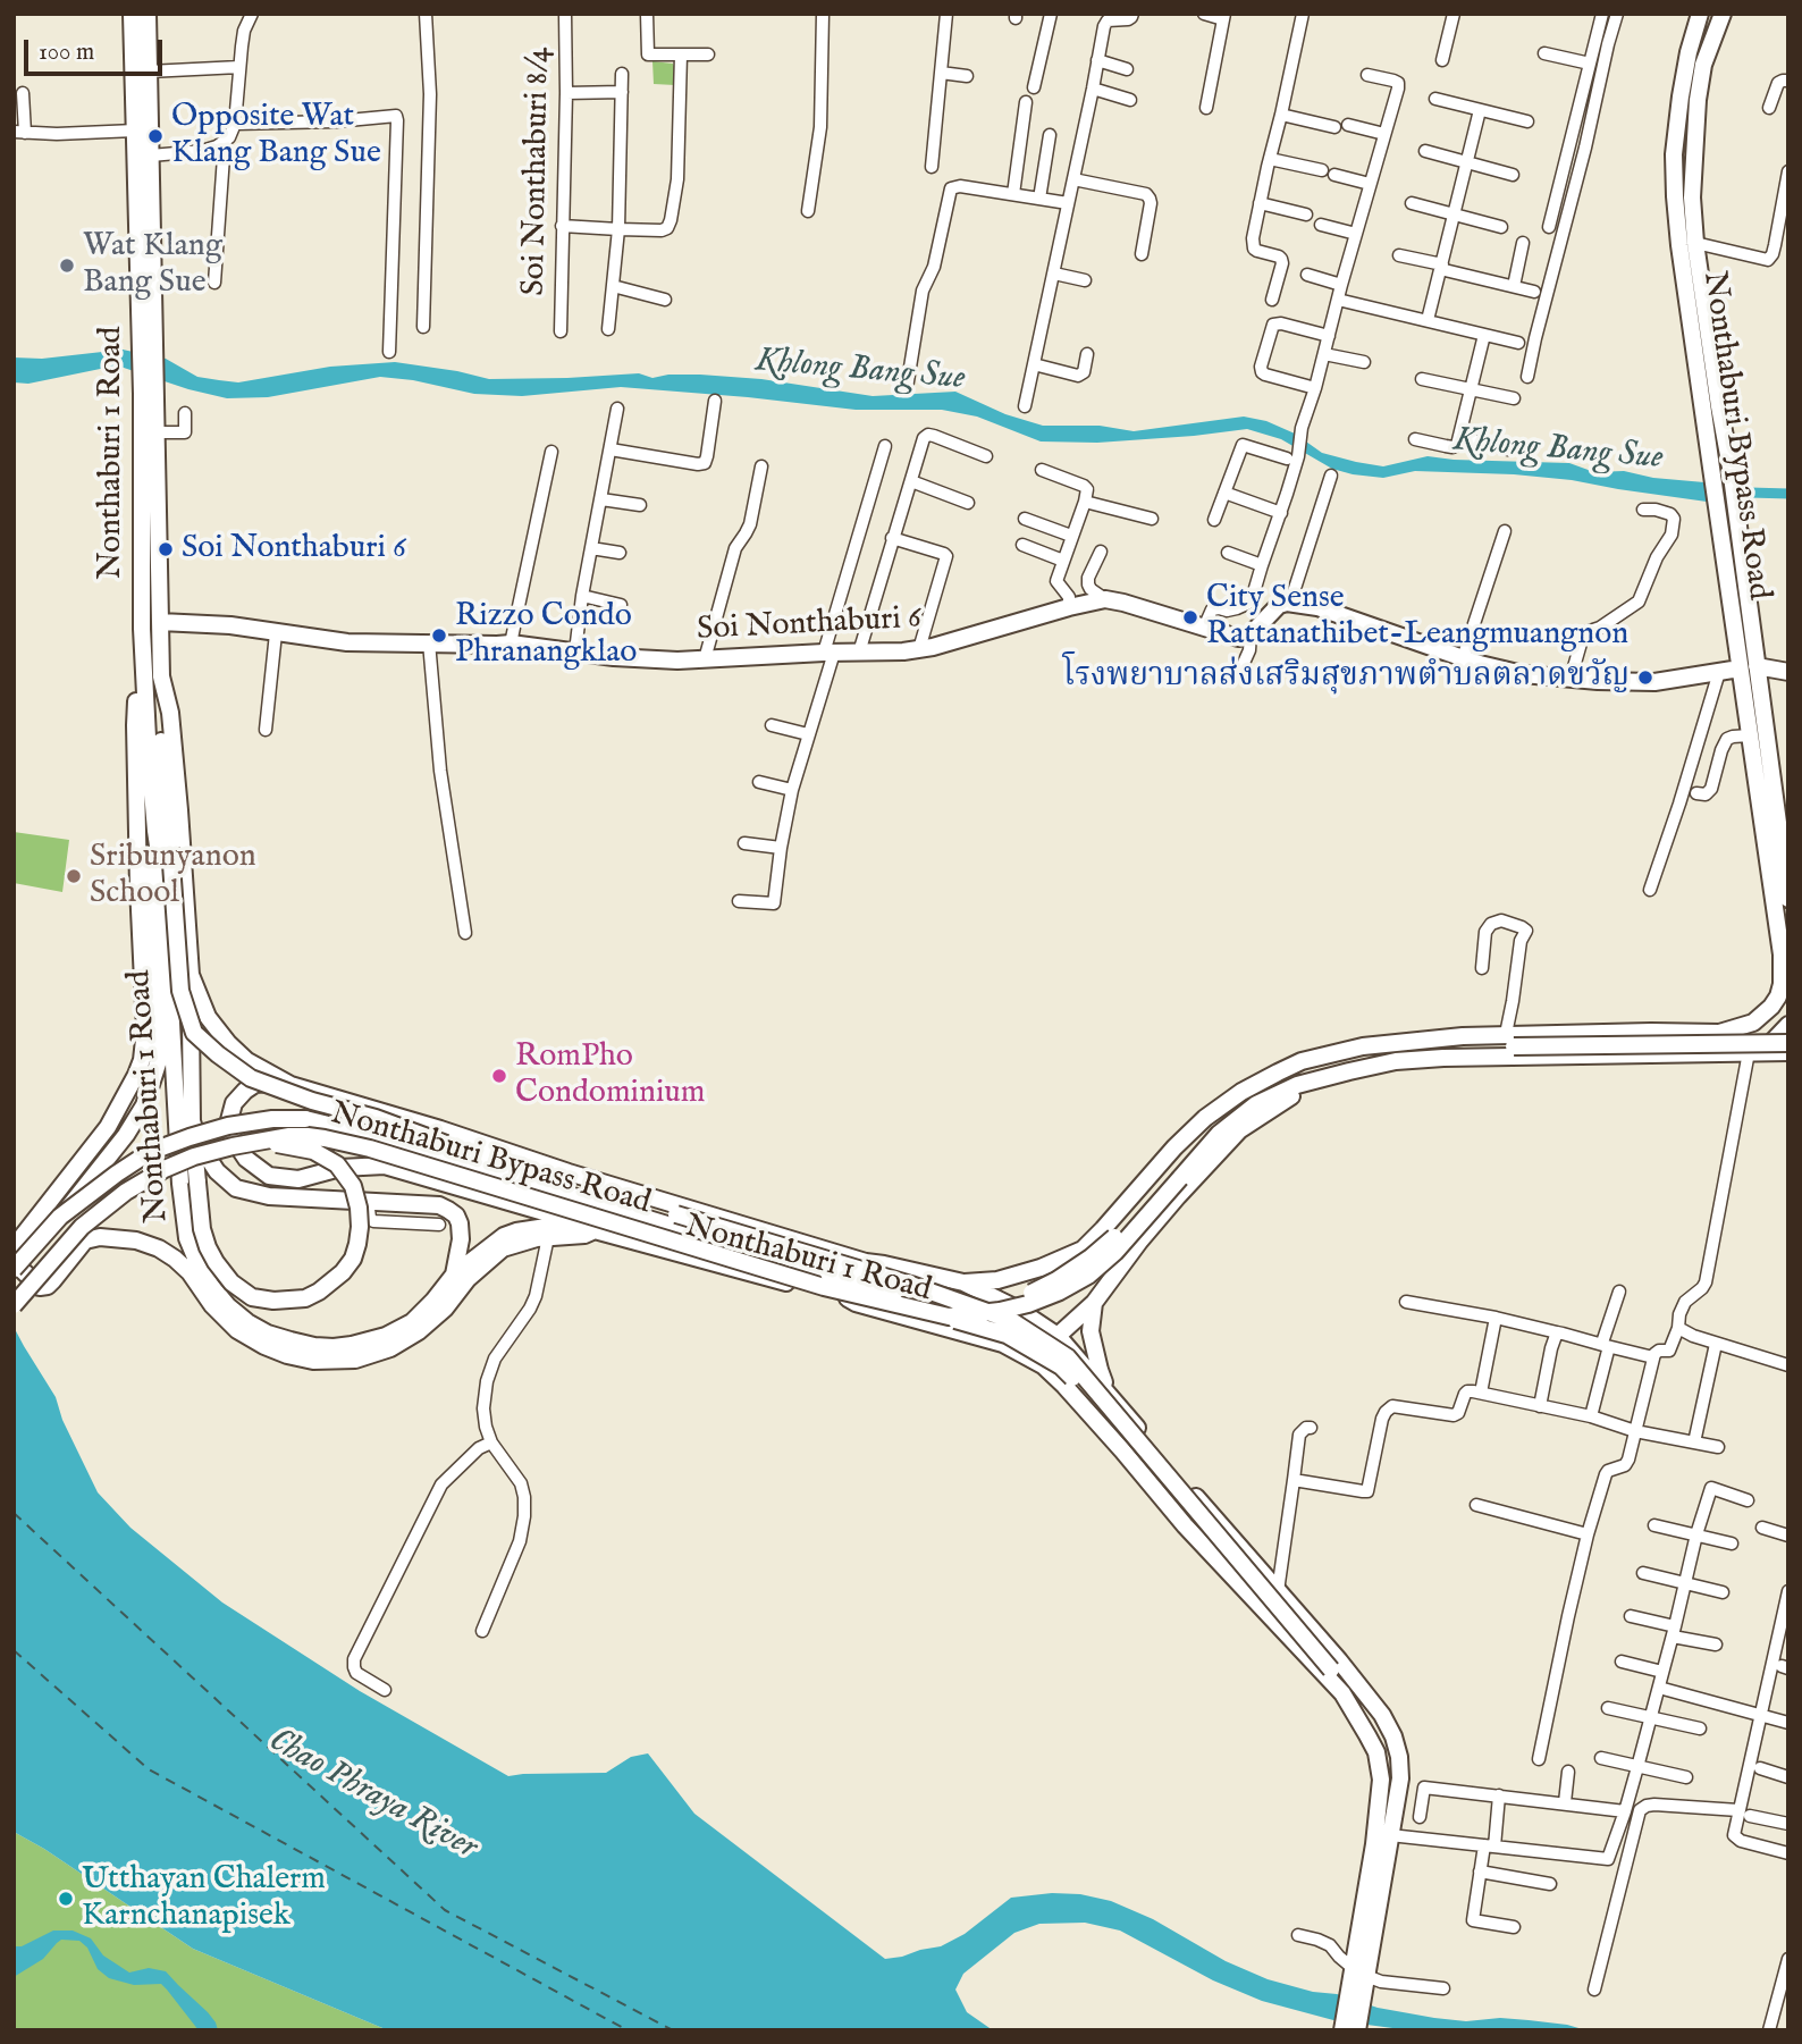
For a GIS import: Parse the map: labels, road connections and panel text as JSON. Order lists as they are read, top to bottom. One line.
{"streets":{"main road":["Nonthaburi Bypass Road","Nonthaburi 1 Road","Soi Nonthaburi 6"],"street":["Soi Nonthaburi 8/4"]},"crossings":[["Nonthaburi Bypass Road","Nonthaburi 1 Road"],["Nonthaburi 1 Road","Soi Nonthaburi 6"]],"water":["Khlong Bang Sue","Chao Phraya River"],"places":["Opposite Wat Klang Bang Sue","Wat Klang Bang Sue","Soi Nonthaburi 6","City Sense Rattanathibet-Leangmuangnon","Rizzo Condo Phranangklao","โรงพยาบาลส่งเสริมสุขภาพตำบลตลาดขวัญ","Sribunyanon School","RomPho Condominium","Utthayan Chalerm Karnchanapisek"],"scale_bar":"100 m"}
